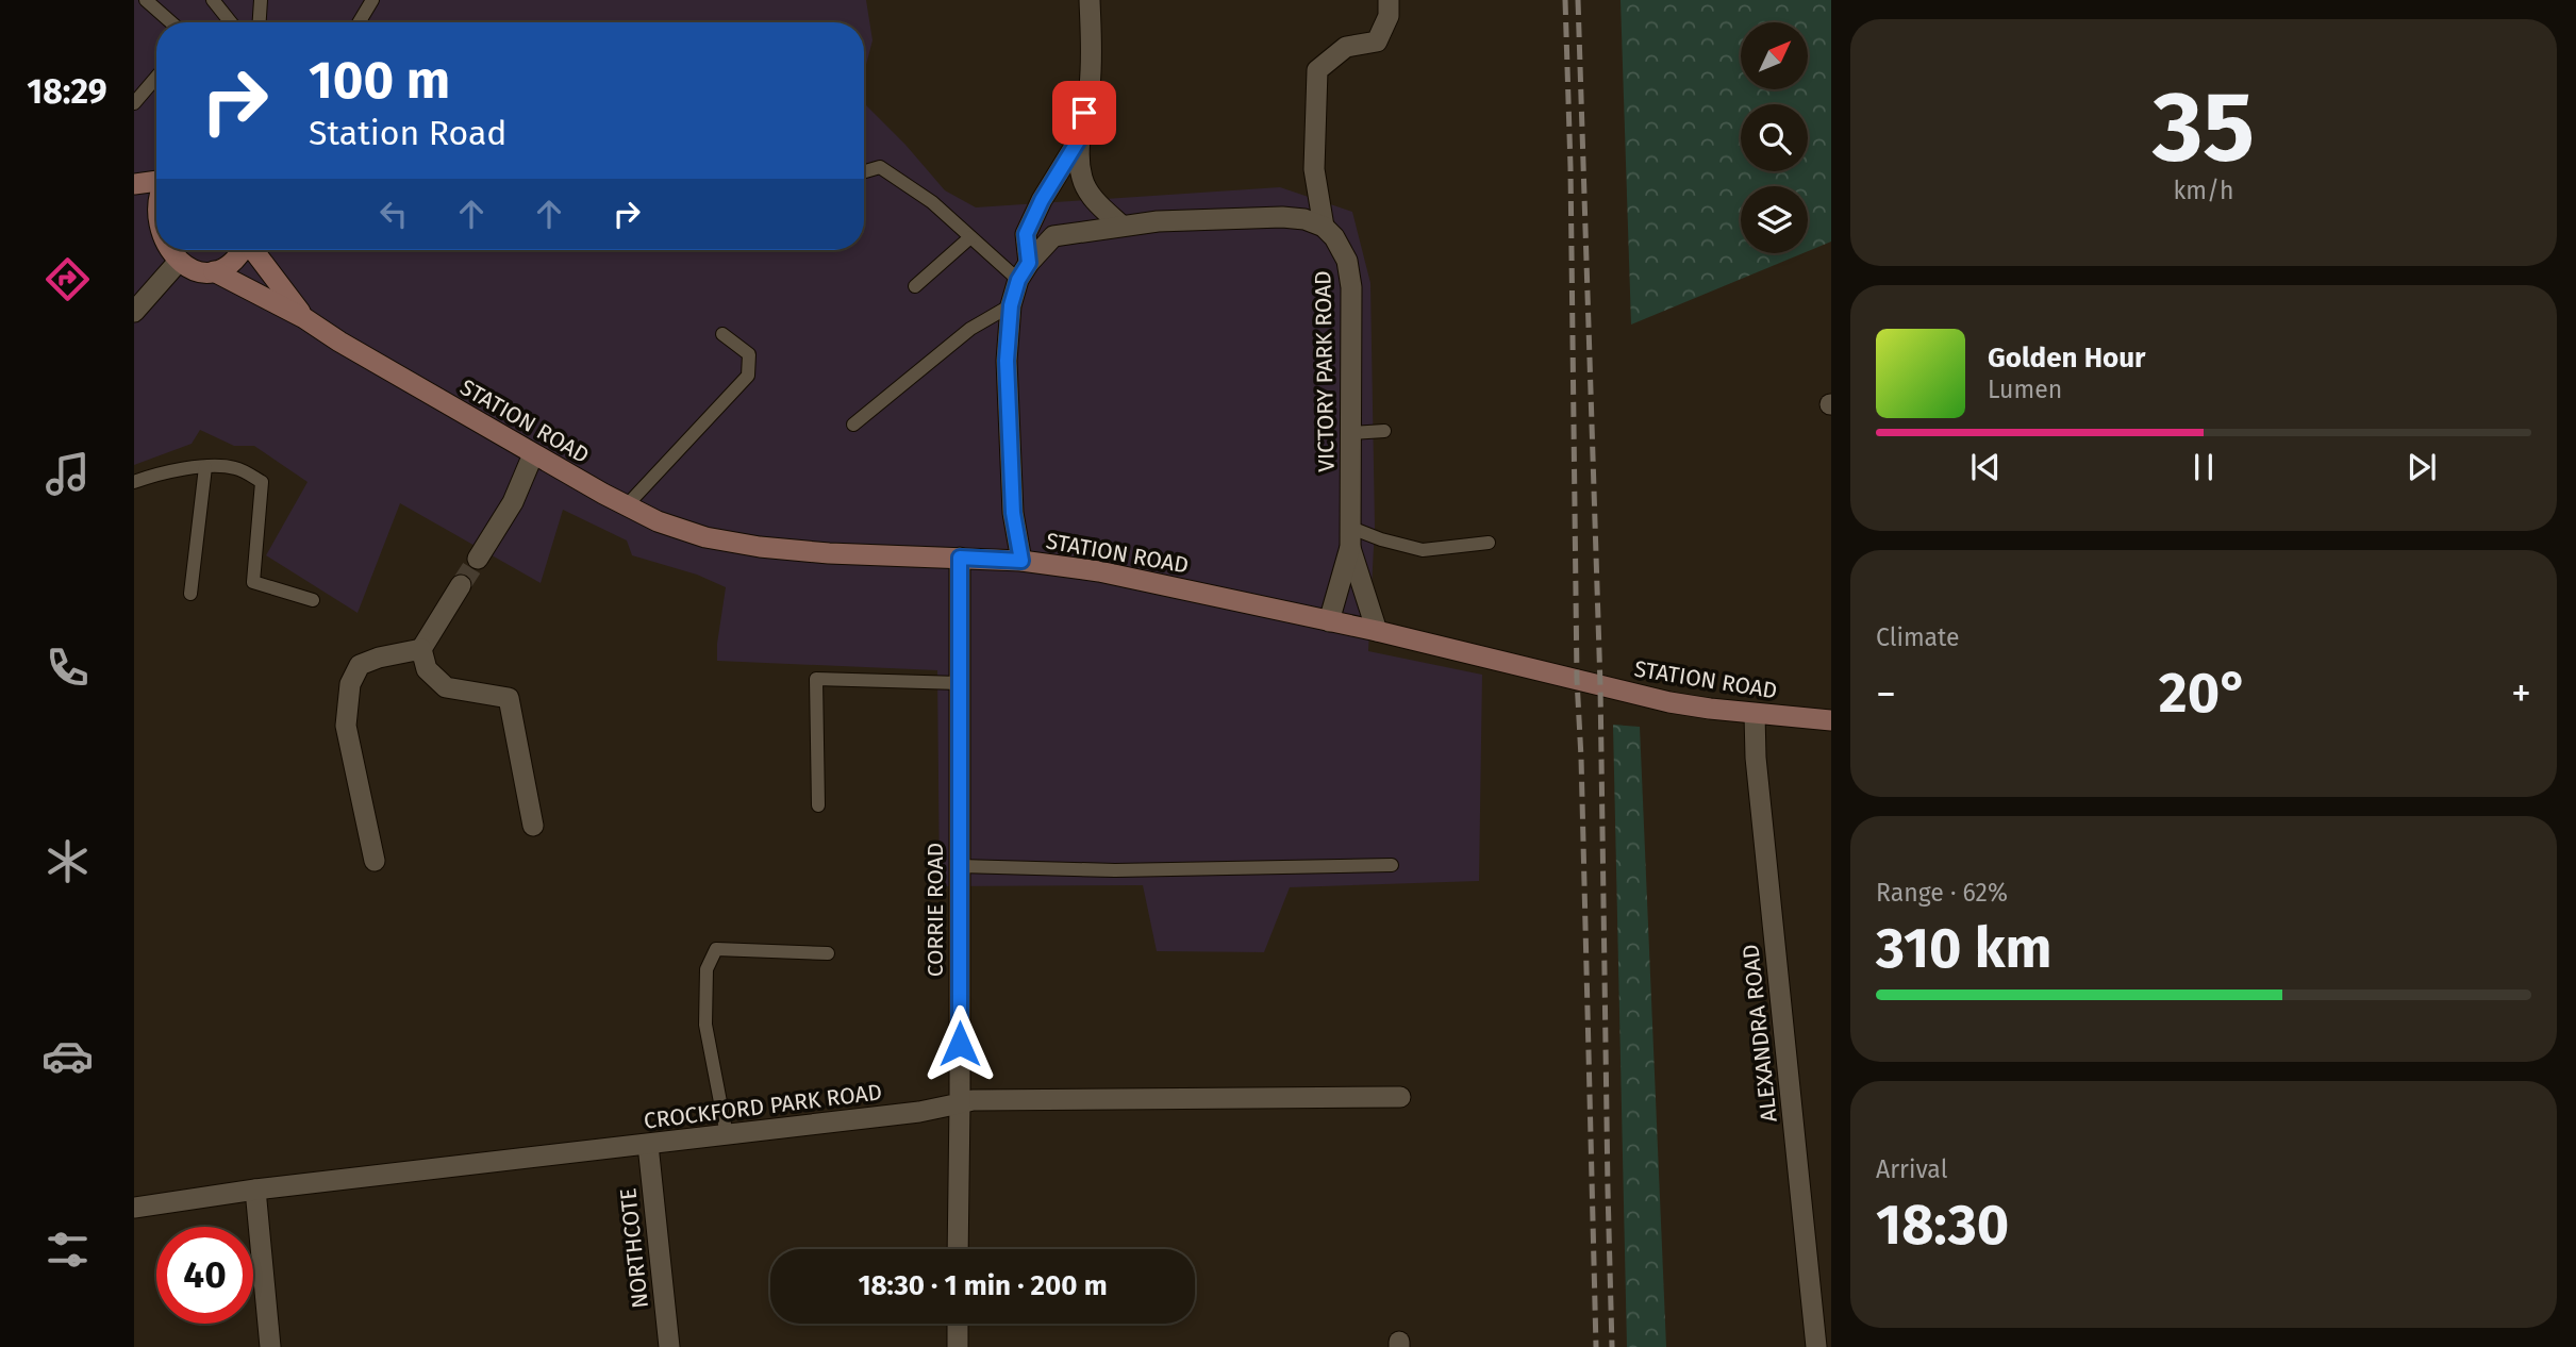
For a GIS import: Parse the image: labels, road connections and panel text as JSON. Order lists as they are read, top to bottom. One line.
{"streets":{"main road":["STATION ROAD"],"street":["VICTORY PARK ROAD","CORRIE ROAD","ALEXANDRA ROAD","CROCKFORD PARK ROAD","NORTHCOTE"]},"crossings":[["VICTORY PARK ROAD","STATION ROAD"],["STATION ROAD","CORRIE ROAD"],["STATION ROAD","ALEXANDRA ROAD"],["CORRIE ROAD","CROCKFORD PARK ROAD"],["CROCKFORD PARK ROAD","NORTHCOTE"]],"north":"top right","page":{"tabs":"18:29","tile":[["35","km/h"],"Climate",["Range · 62%","310 km"],["Arrival","18:30"]],"turn":["100 m","Station Road"],"song":["Golden Hour","Lumen"],"heat":["−","20°","+"],"limit":"40","trip":"18:30 · 1 min · 200 m"}}
